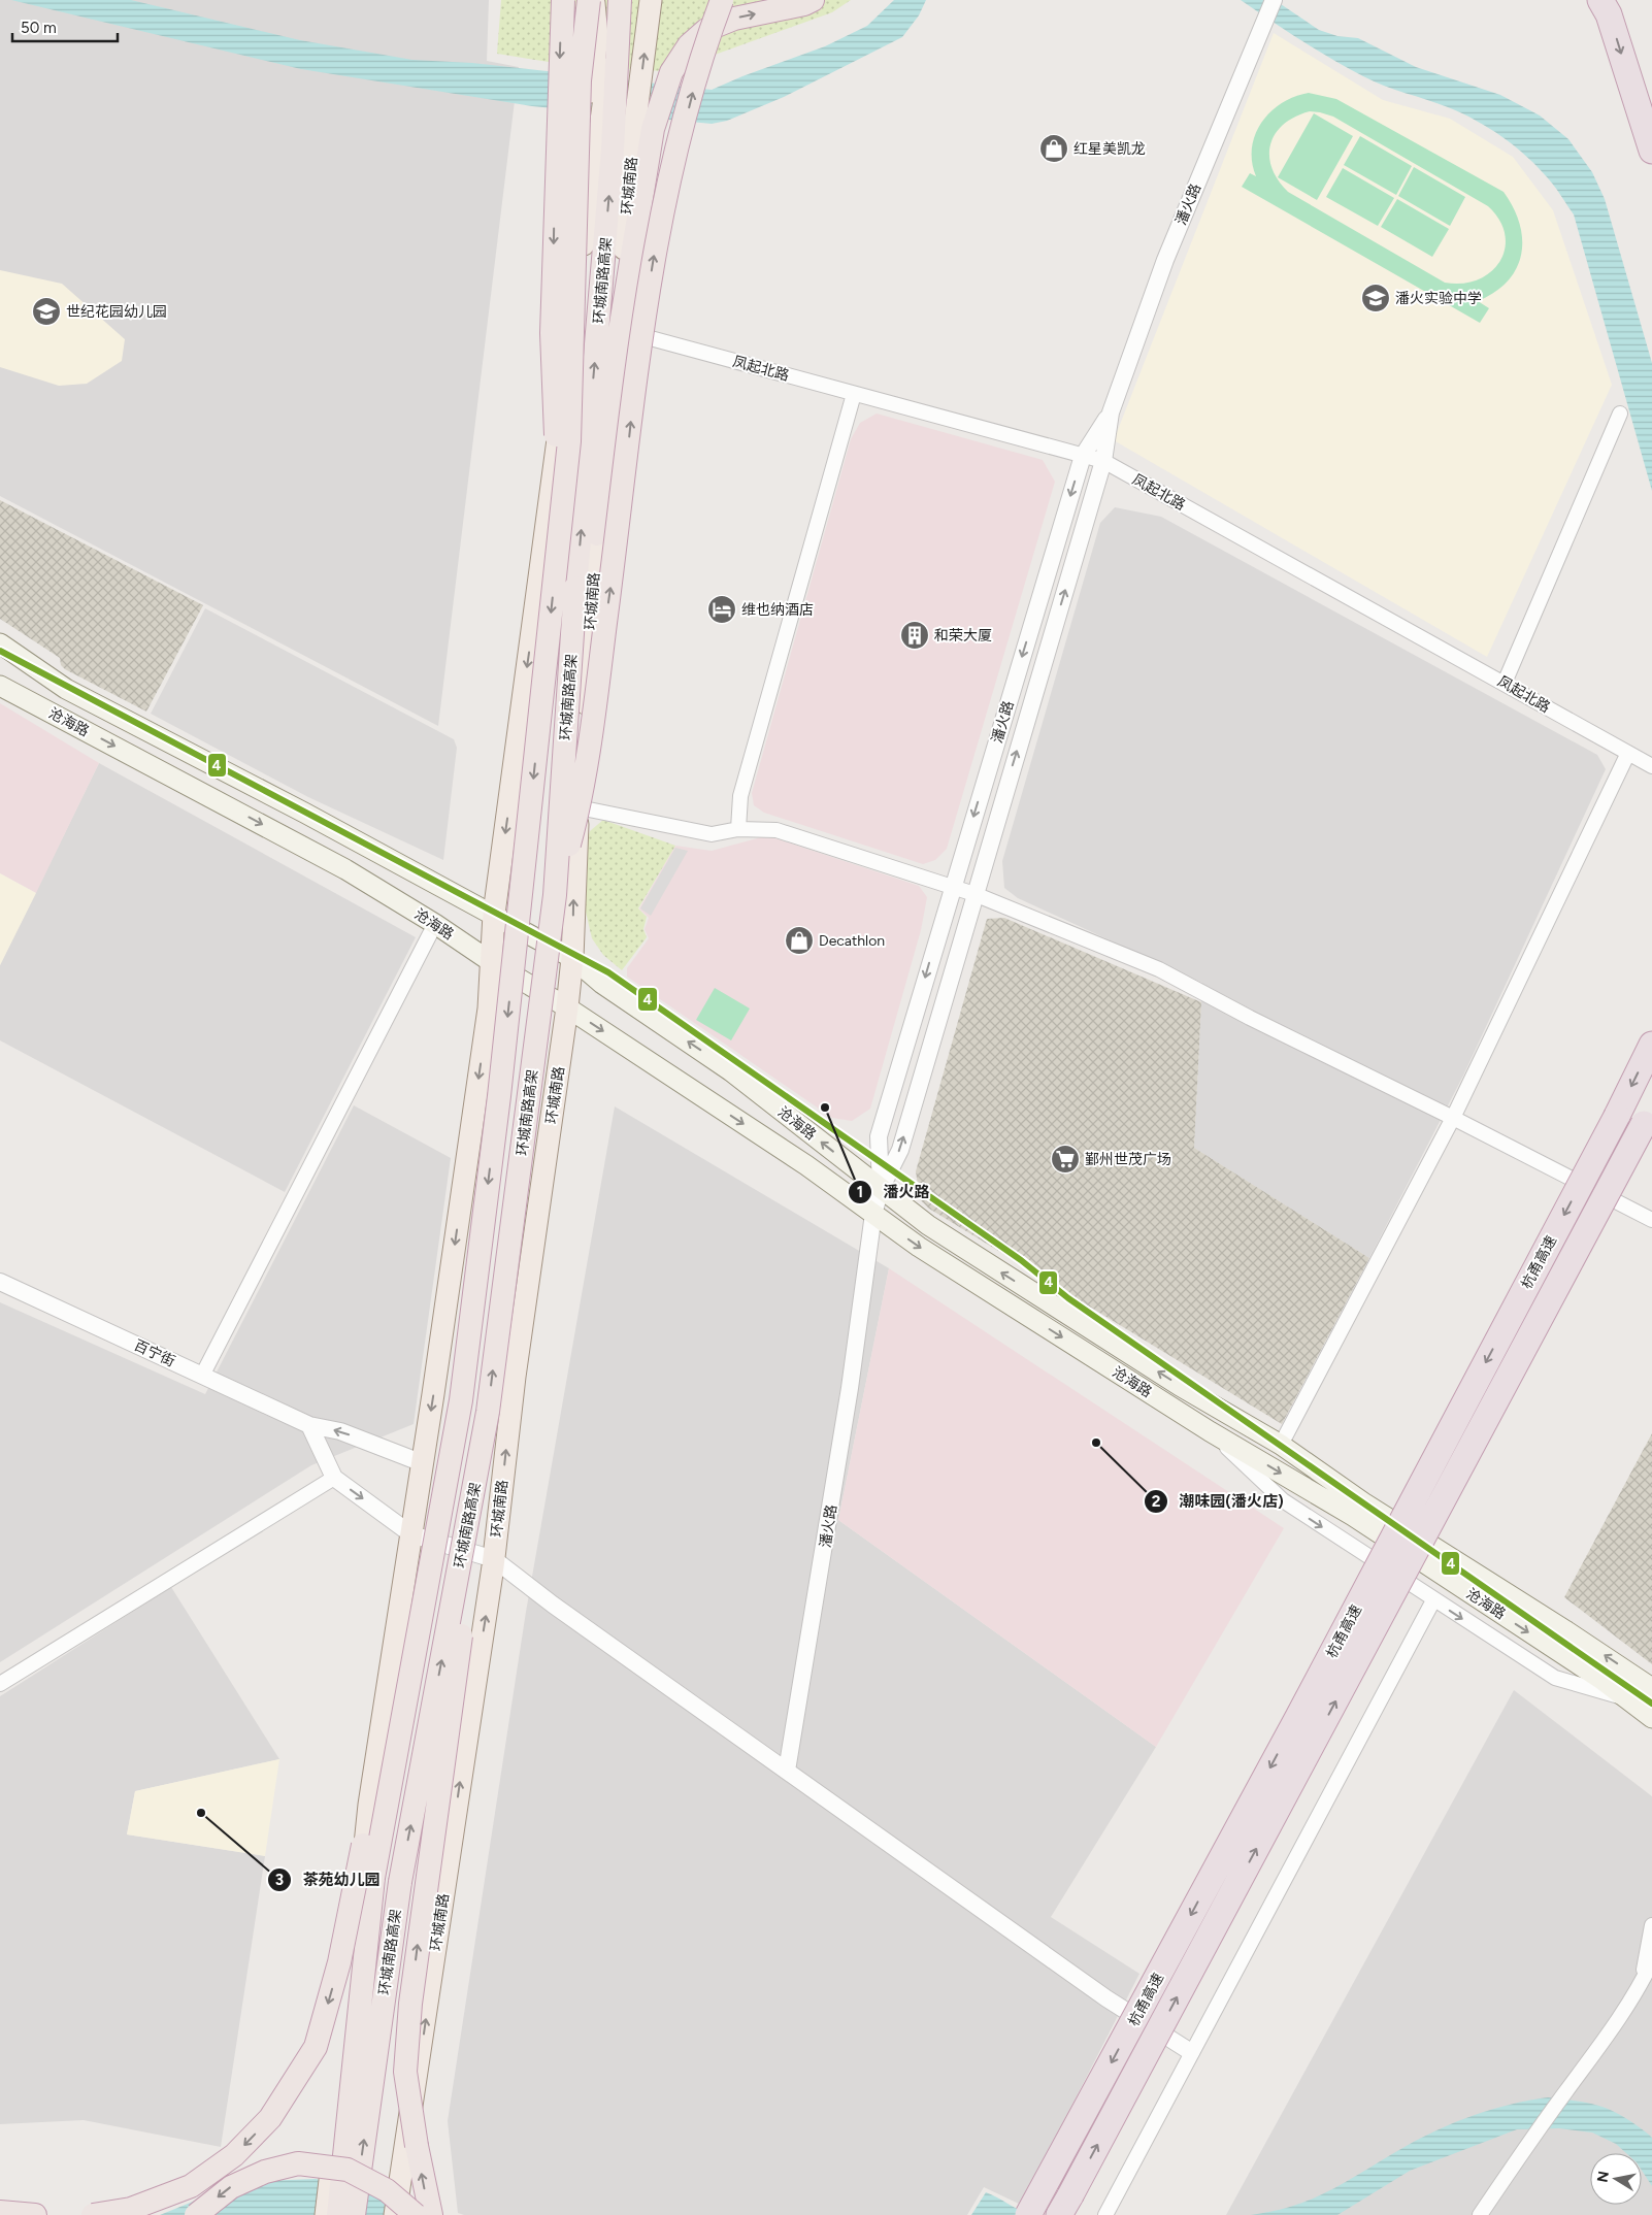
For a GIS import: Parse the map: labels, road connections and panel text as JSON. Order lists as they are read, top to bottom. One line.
{"streets":{"highway":["环城南路高架","杭甬高速"],"main road":["环城南路","沧海路"],"street":["潘火路","凤起北路","百宁街"]},"crossings":[["环城南路","沧海路"],["潘火路","凤起北路"],["潘火路","沧海路"]],"places":{"shop":["红星美凯龙","Decathlon"],"school or university":["潘火实验中学","世纪花园幼儿园"],"hotel":["维也纳酒店"],"building":["和荣大厦"],"other":["潘火路","潮味园(潘火店)","茶苑幼儿园"],"supermarket":["鄞州世茂广场"]},"lines":["transit line 4"],"scale_bar":"50 m","north":"left"}
